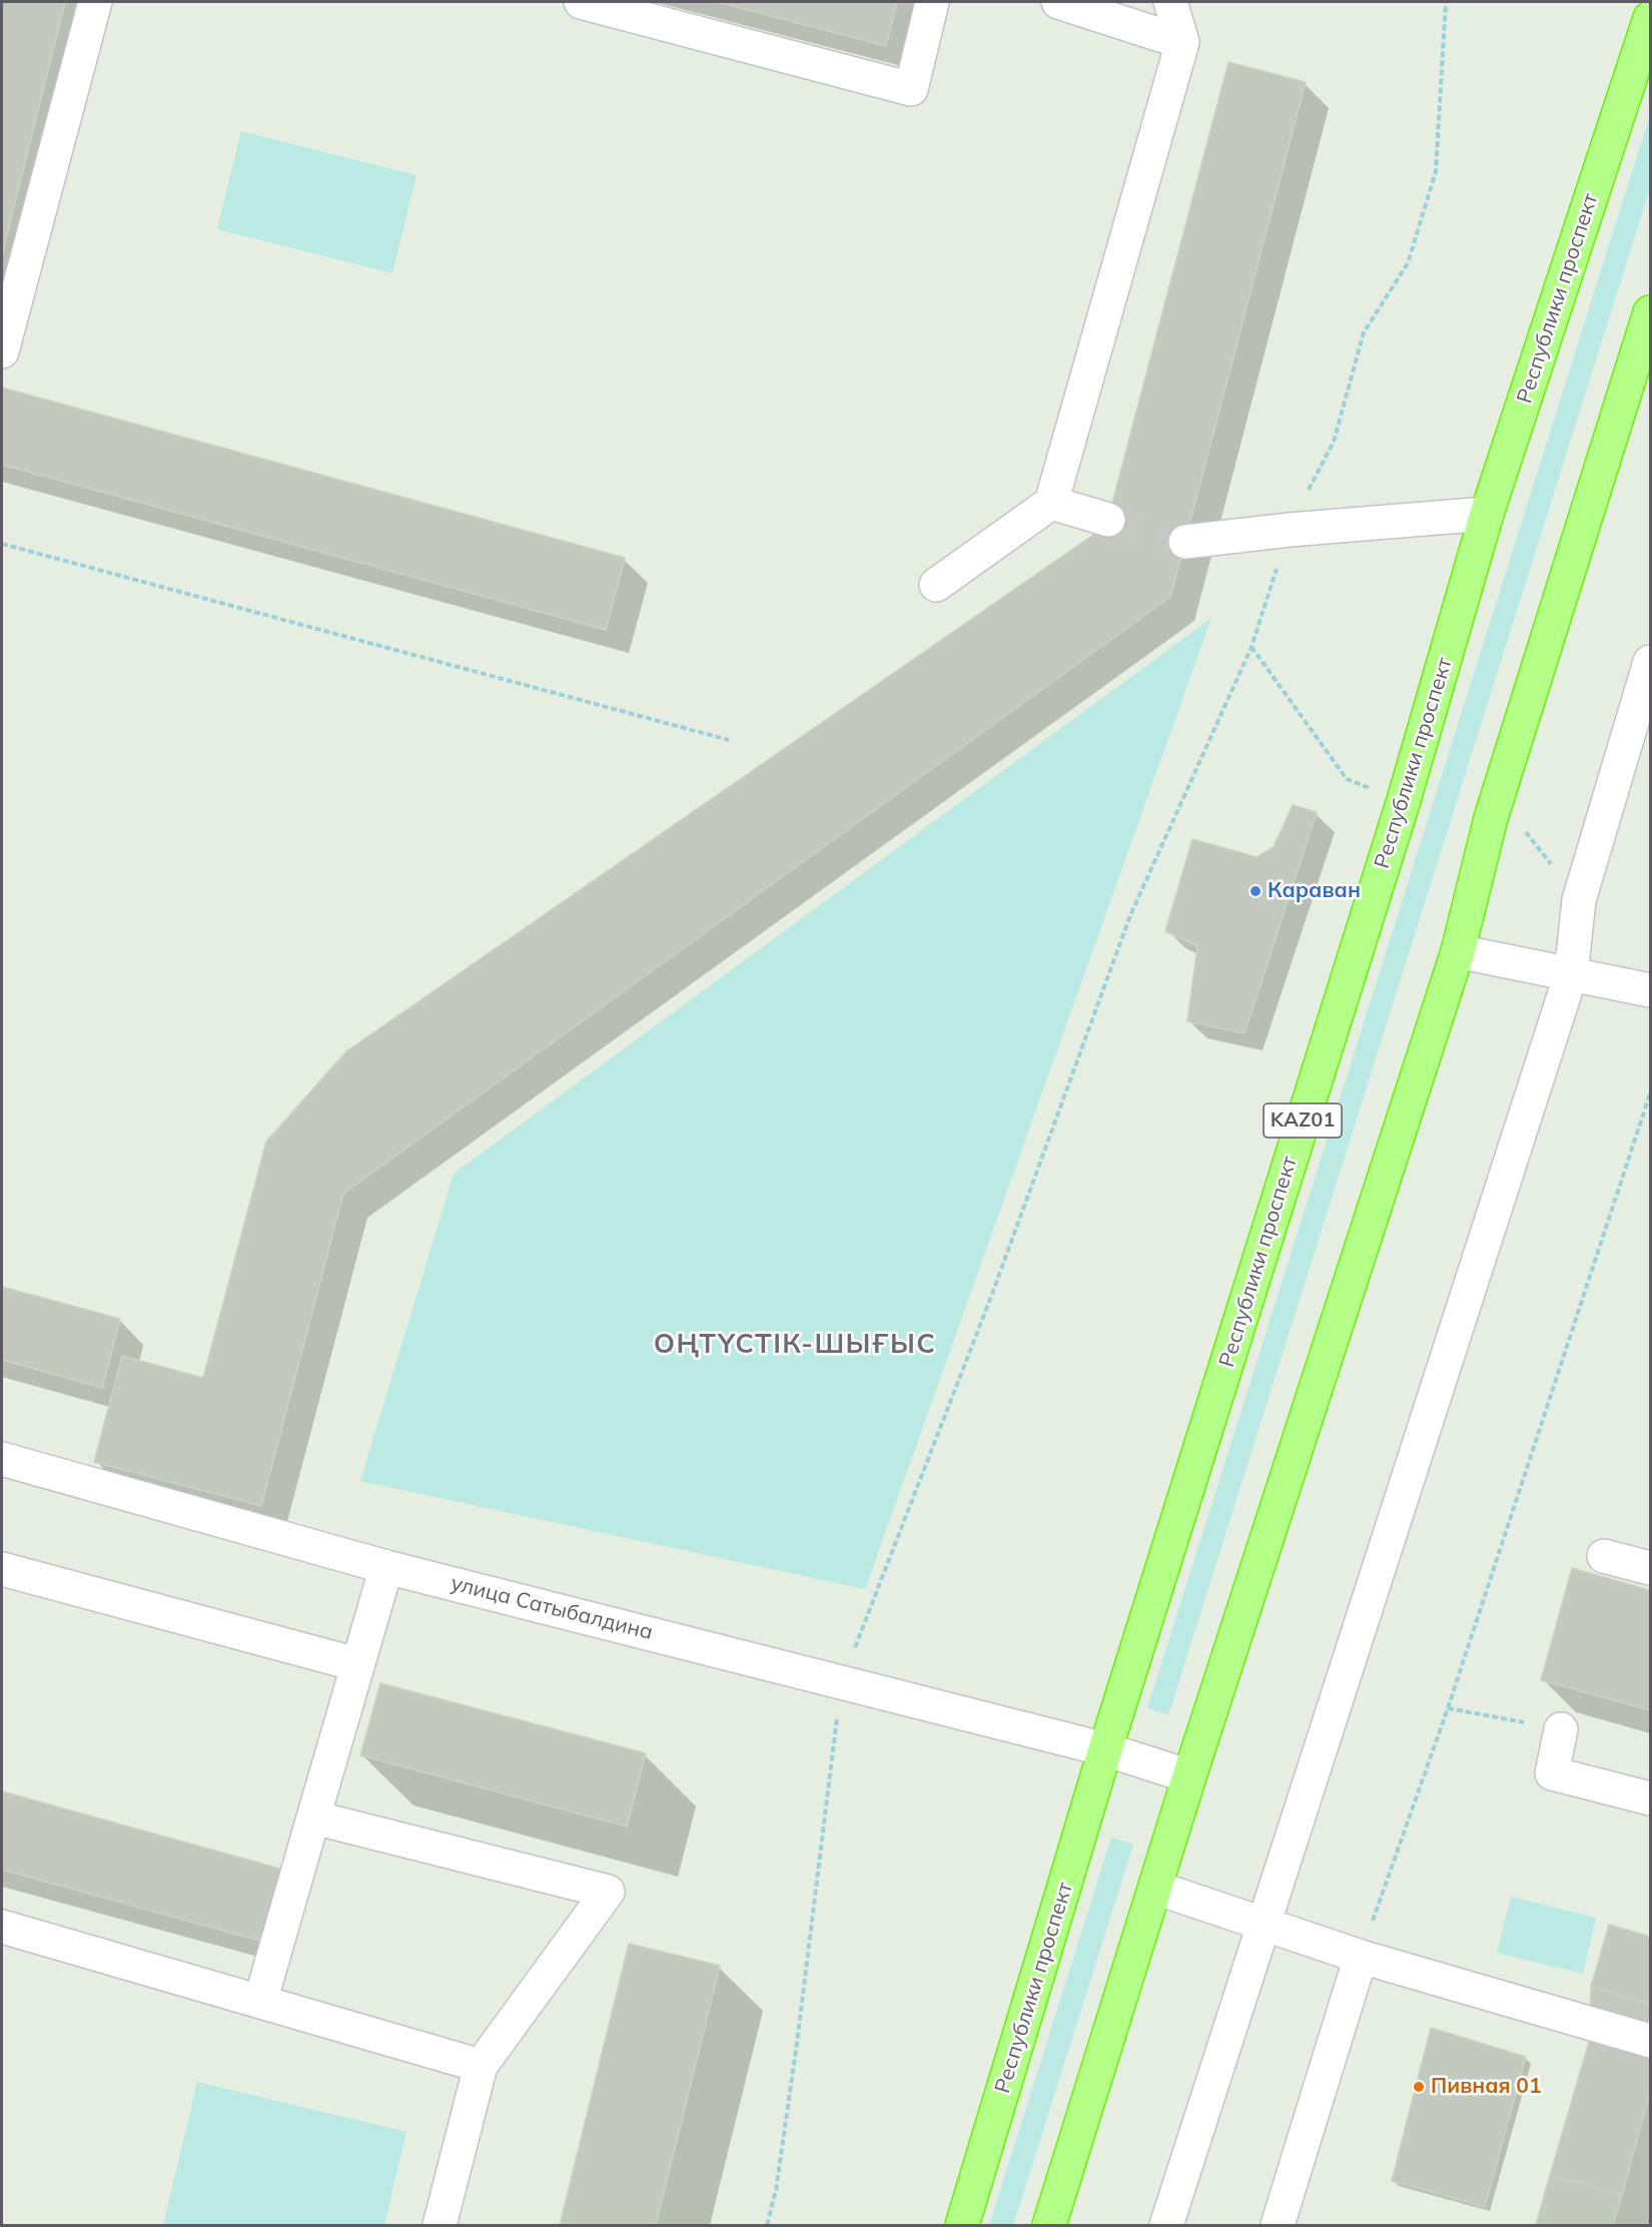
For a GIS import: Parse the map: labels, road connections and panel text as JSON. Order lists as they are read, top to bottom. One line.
{"streets":{"highway":["Республики проспект","KАZ01"],"street":["улица Сатыбалдина"]},"crossings":[["Республики проспект","улица Сатыбалдина"]],"districts":["ОҢТҮСТІК-ШЫҒЫС"],"places":["Караван","Пивная 01"]}
